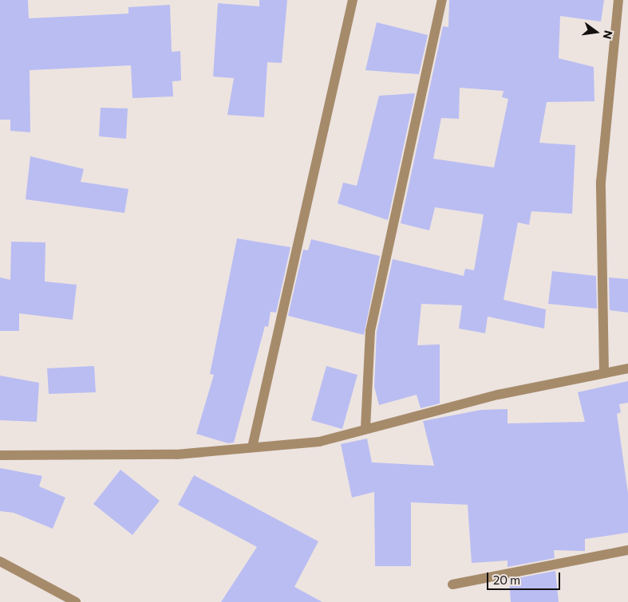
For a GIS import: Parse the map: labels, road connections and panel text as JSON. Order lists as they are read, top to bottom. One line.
{"scale_bar":"20 m","north":"right"}
